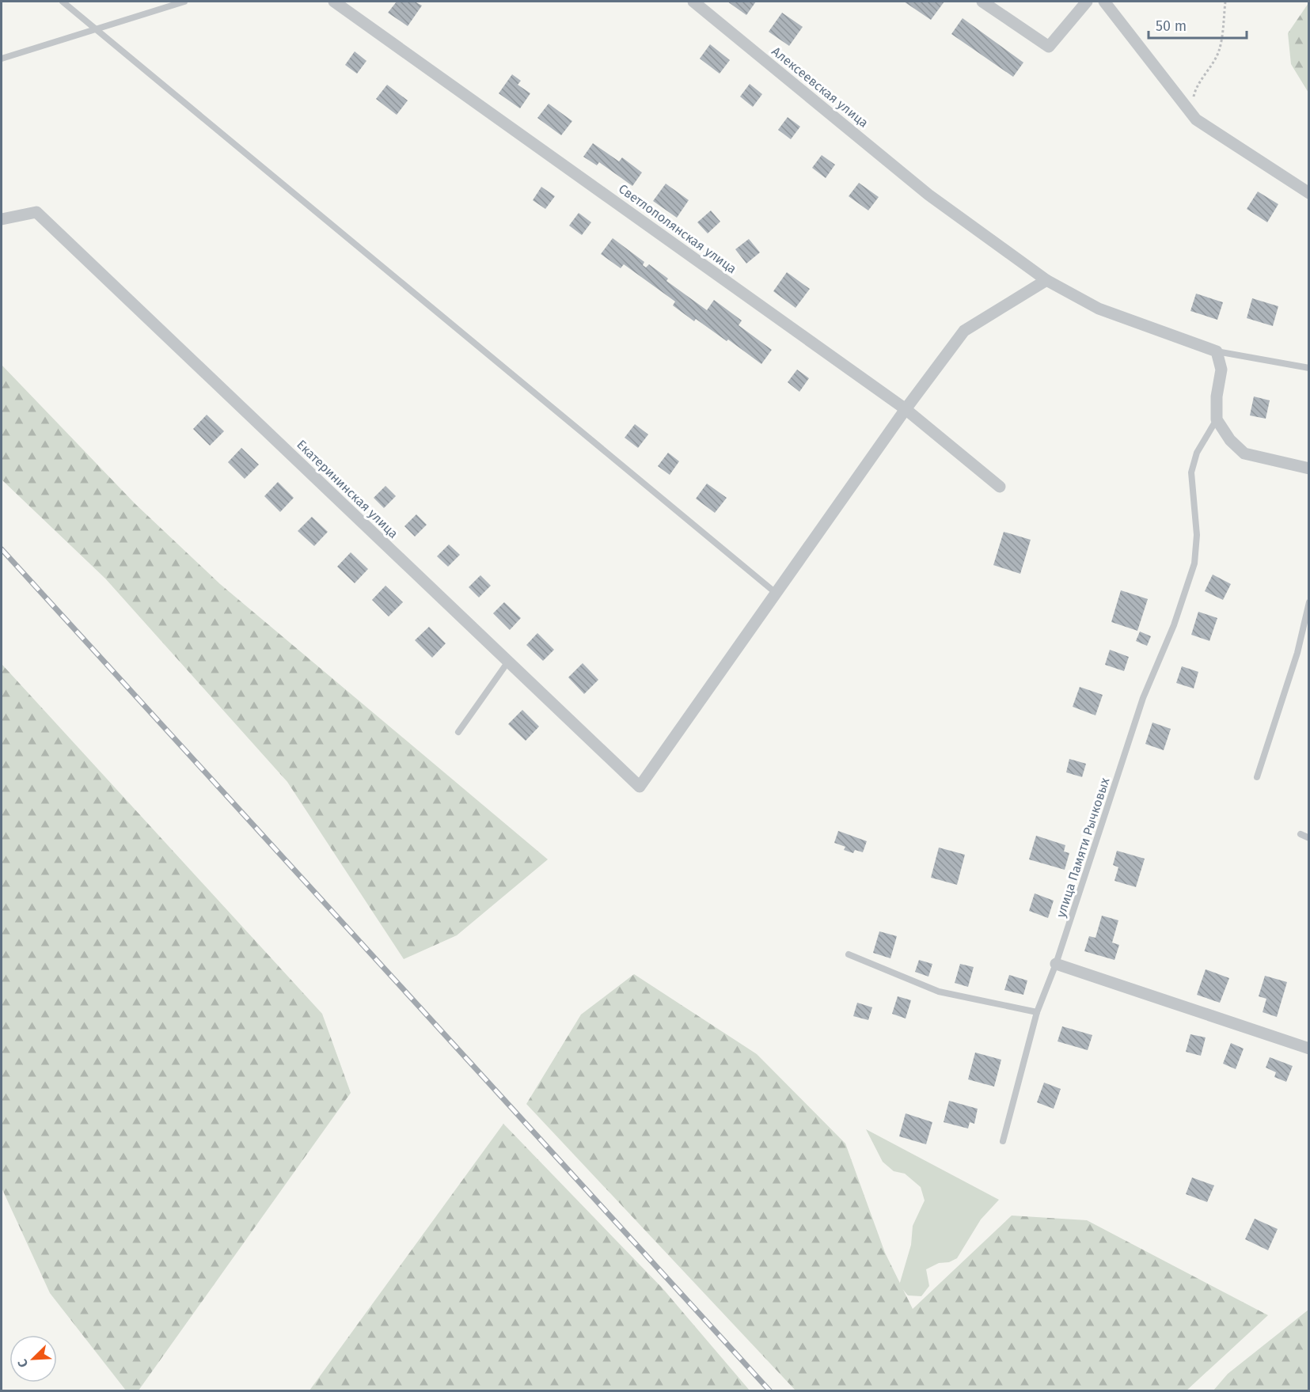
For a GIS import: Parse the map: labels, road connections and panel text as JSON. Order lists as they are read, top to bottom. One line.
{"streets":{"street":["Алексеевская улица","Светлополянская улица","Екатерининская улица"],"lane":["улица Памяти Рычковых"]},"scale_bar":"50 m","north":"bottom left"}
